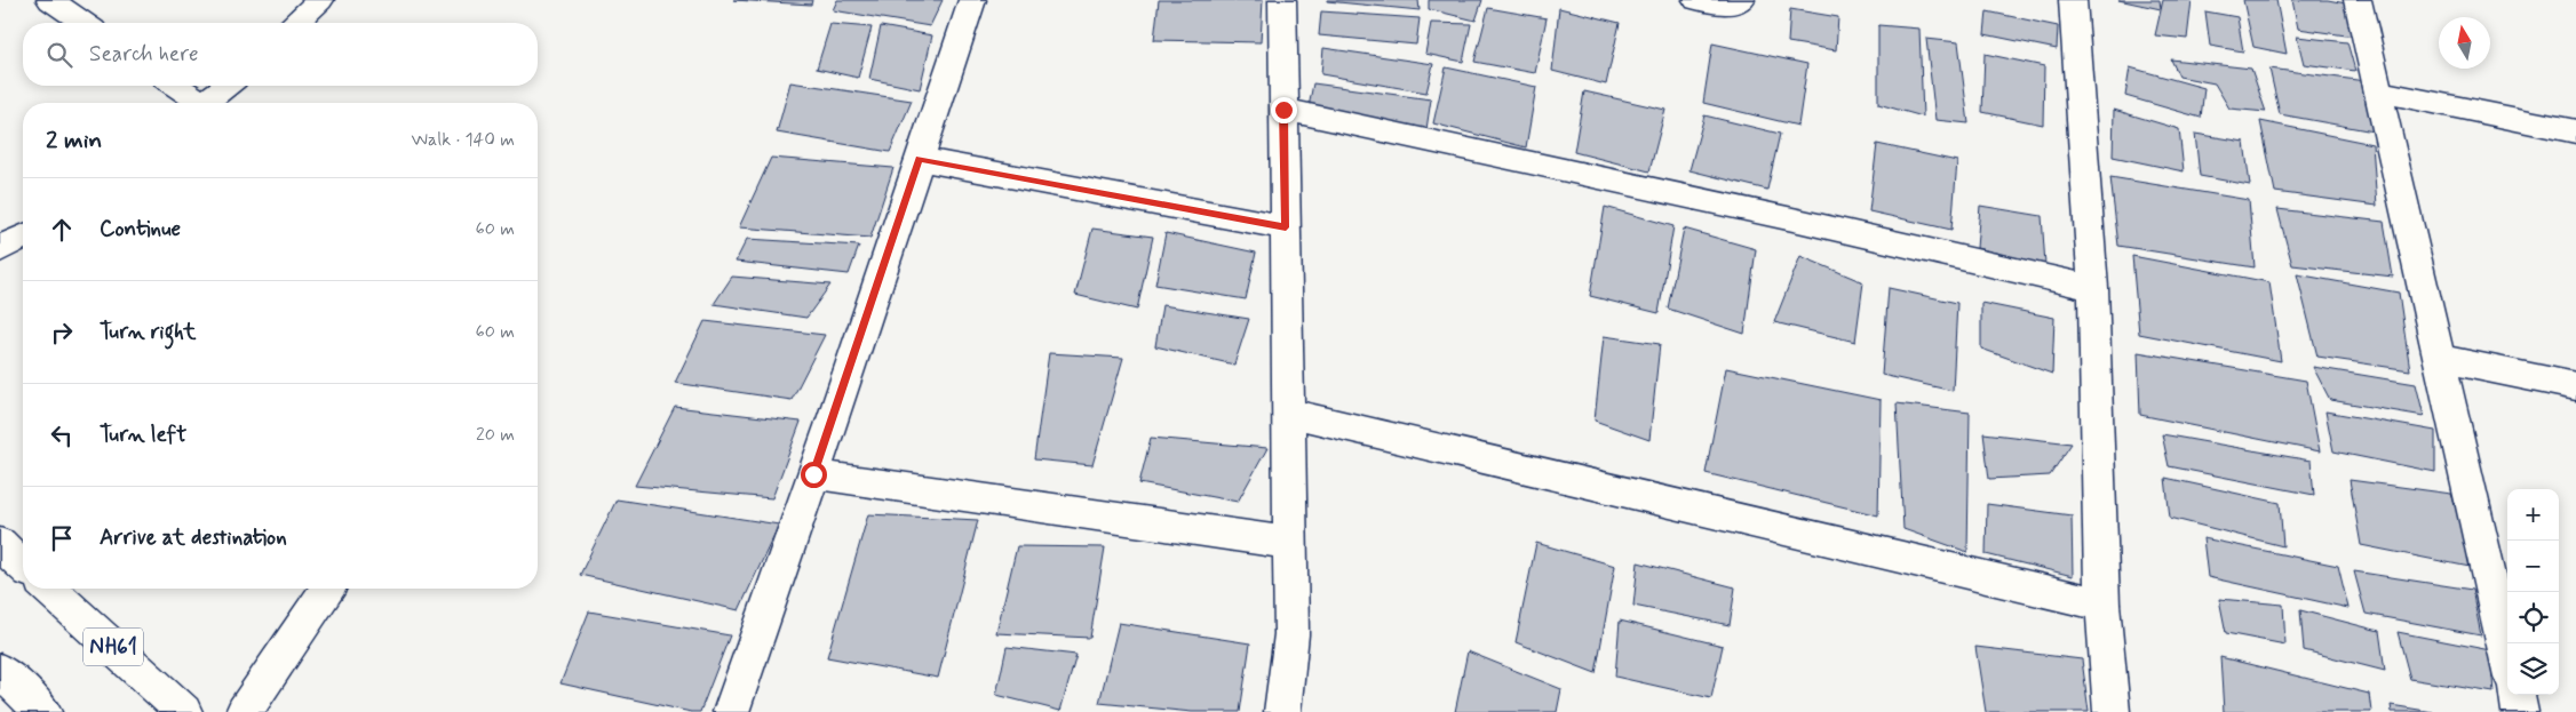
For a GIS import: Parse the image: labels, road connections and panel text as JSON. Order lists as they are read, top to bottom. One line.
{"streets":{"main road":["NH61"]},"north":"top","page":{"search":"Search here","heading":["2 min","Walk · 140 m"],"list":[["Continue","60 m"],["Turn right","60 m"],["Turn left","20 m"],"Arrive at destination"],"map_buttons":["+","−"]}}
